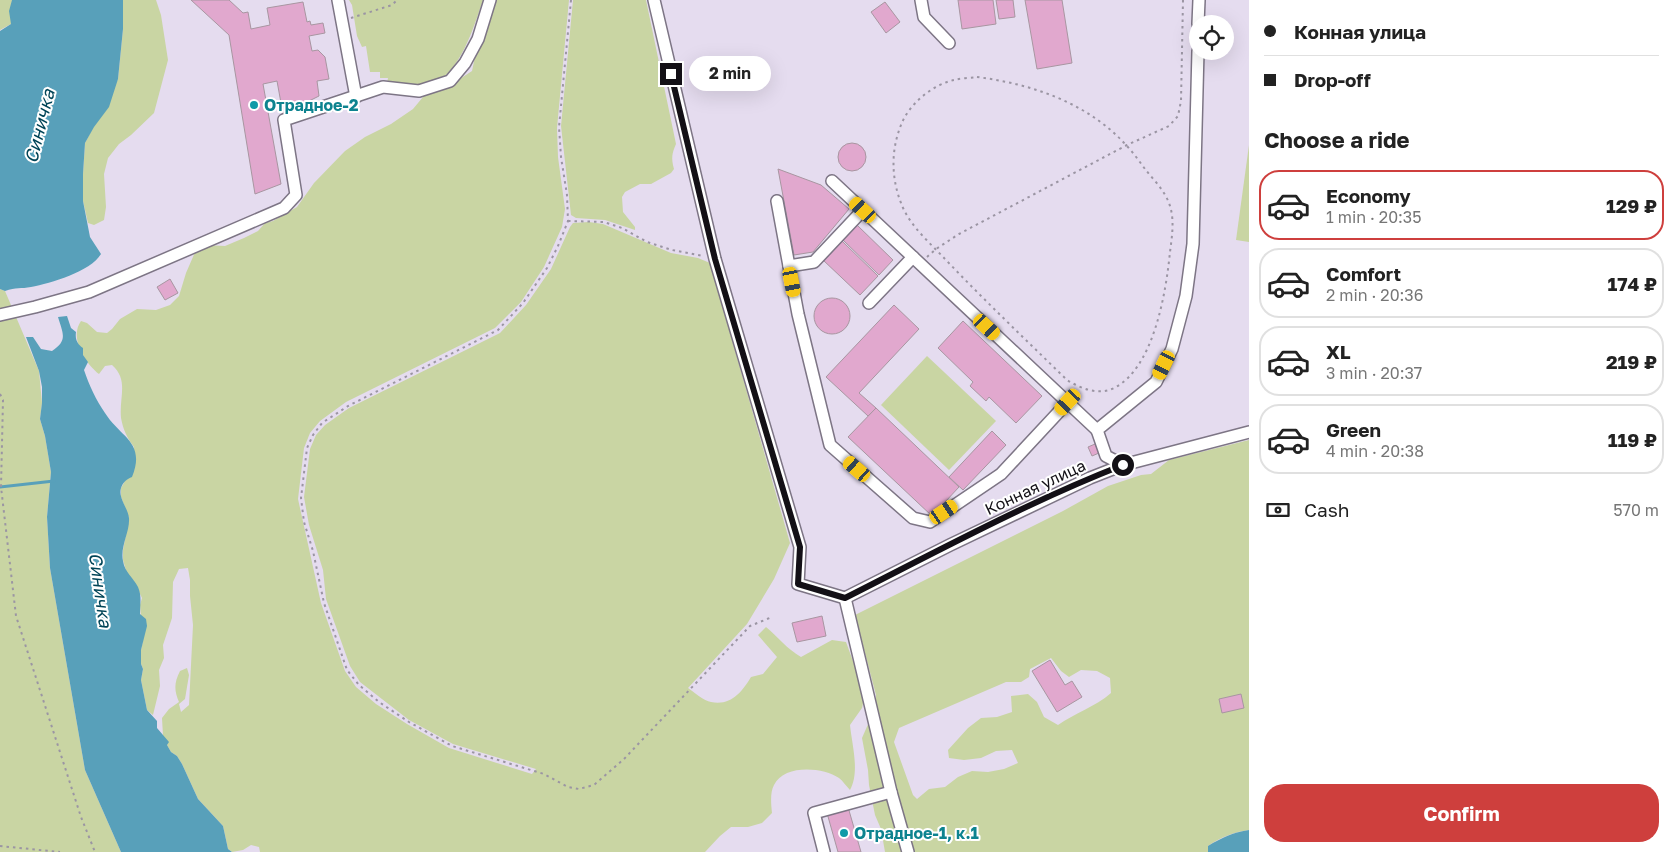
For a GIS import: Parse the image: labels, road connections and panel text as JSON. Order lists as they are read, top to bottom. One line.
{"streets":{"street":["Конная улица"]},"water":["Синичка"],"places":["Отрадное-2","Отрадное-1, к.1"],"page":{"banner":["Конная улица","Drop-off"],"bubble":"2 min","heading":"Choose a ride","list":[{"name":"Economy","note":"1 min · 20:35","value":"129 ₽"},{"name":"Comfort","note":"2 min · 20:36","value":"174 ₽"},{"name":"XL","note":"3 min · 20:37","value":"219 ₽"},{"name":"Green","note":"4 min · 20:38","value":"119 ₽"}],"pay":["Cash","570 m"],"buttons":"Confirm"}}
